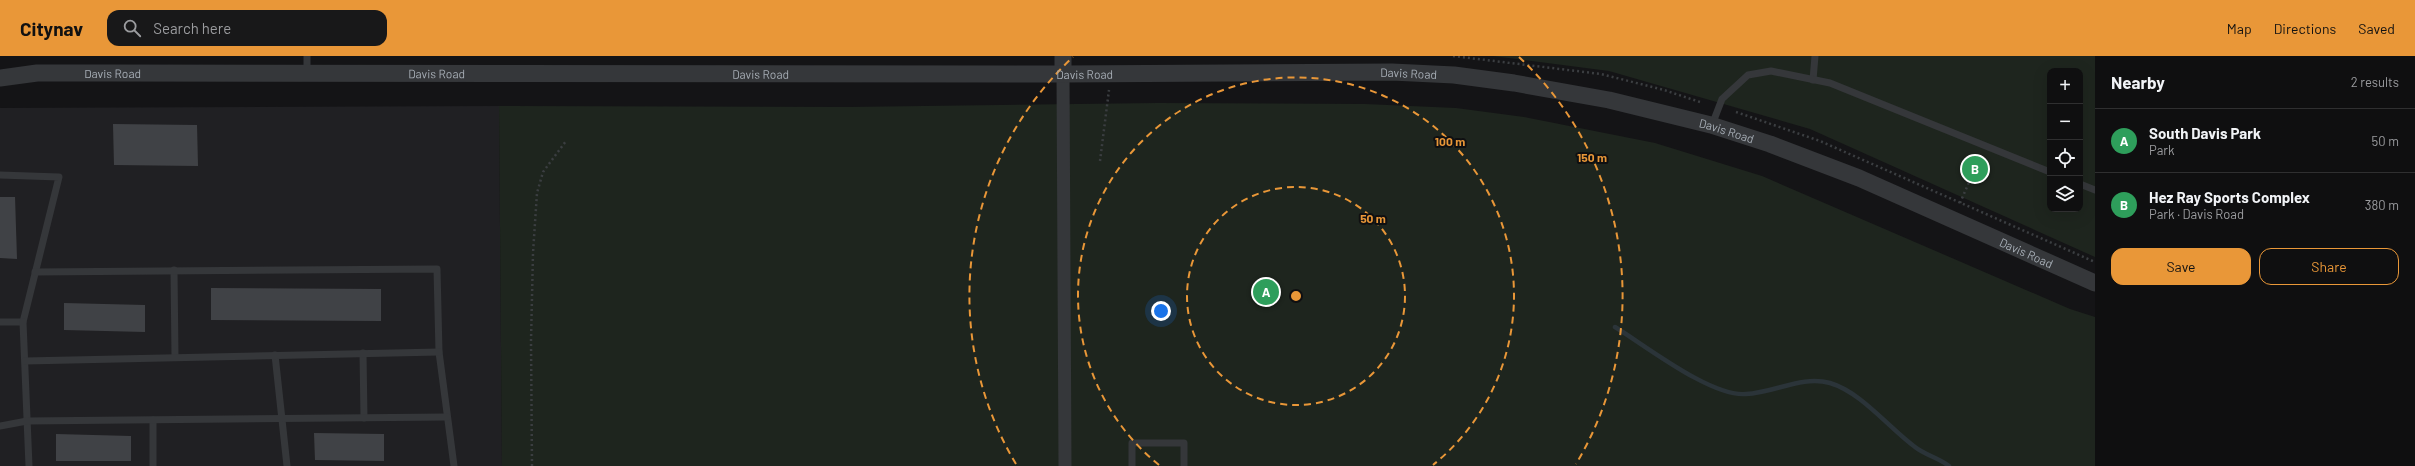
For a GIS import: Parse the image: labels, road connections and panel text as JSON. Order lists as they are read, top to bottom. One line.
{"streets":{"street":["Davis Road"]},"page":{"header":"Citynav","search":"Search here","nav":["Map","Directions","Saved"],"heading":["Nearby","2 results"],"map_buttons":["+","−"],"list":[{"mark":"A","name":"South Davis Park","note":"Park","value":"50 m"},{"mark":"B","name":"Hez Ray Sports Complex","note":"Park · Davis Road","value":"380 m"}],"pins":["B","A"],"buttons":["Save","Share"]},"rings":["100 m","150 m","50 m"]}
